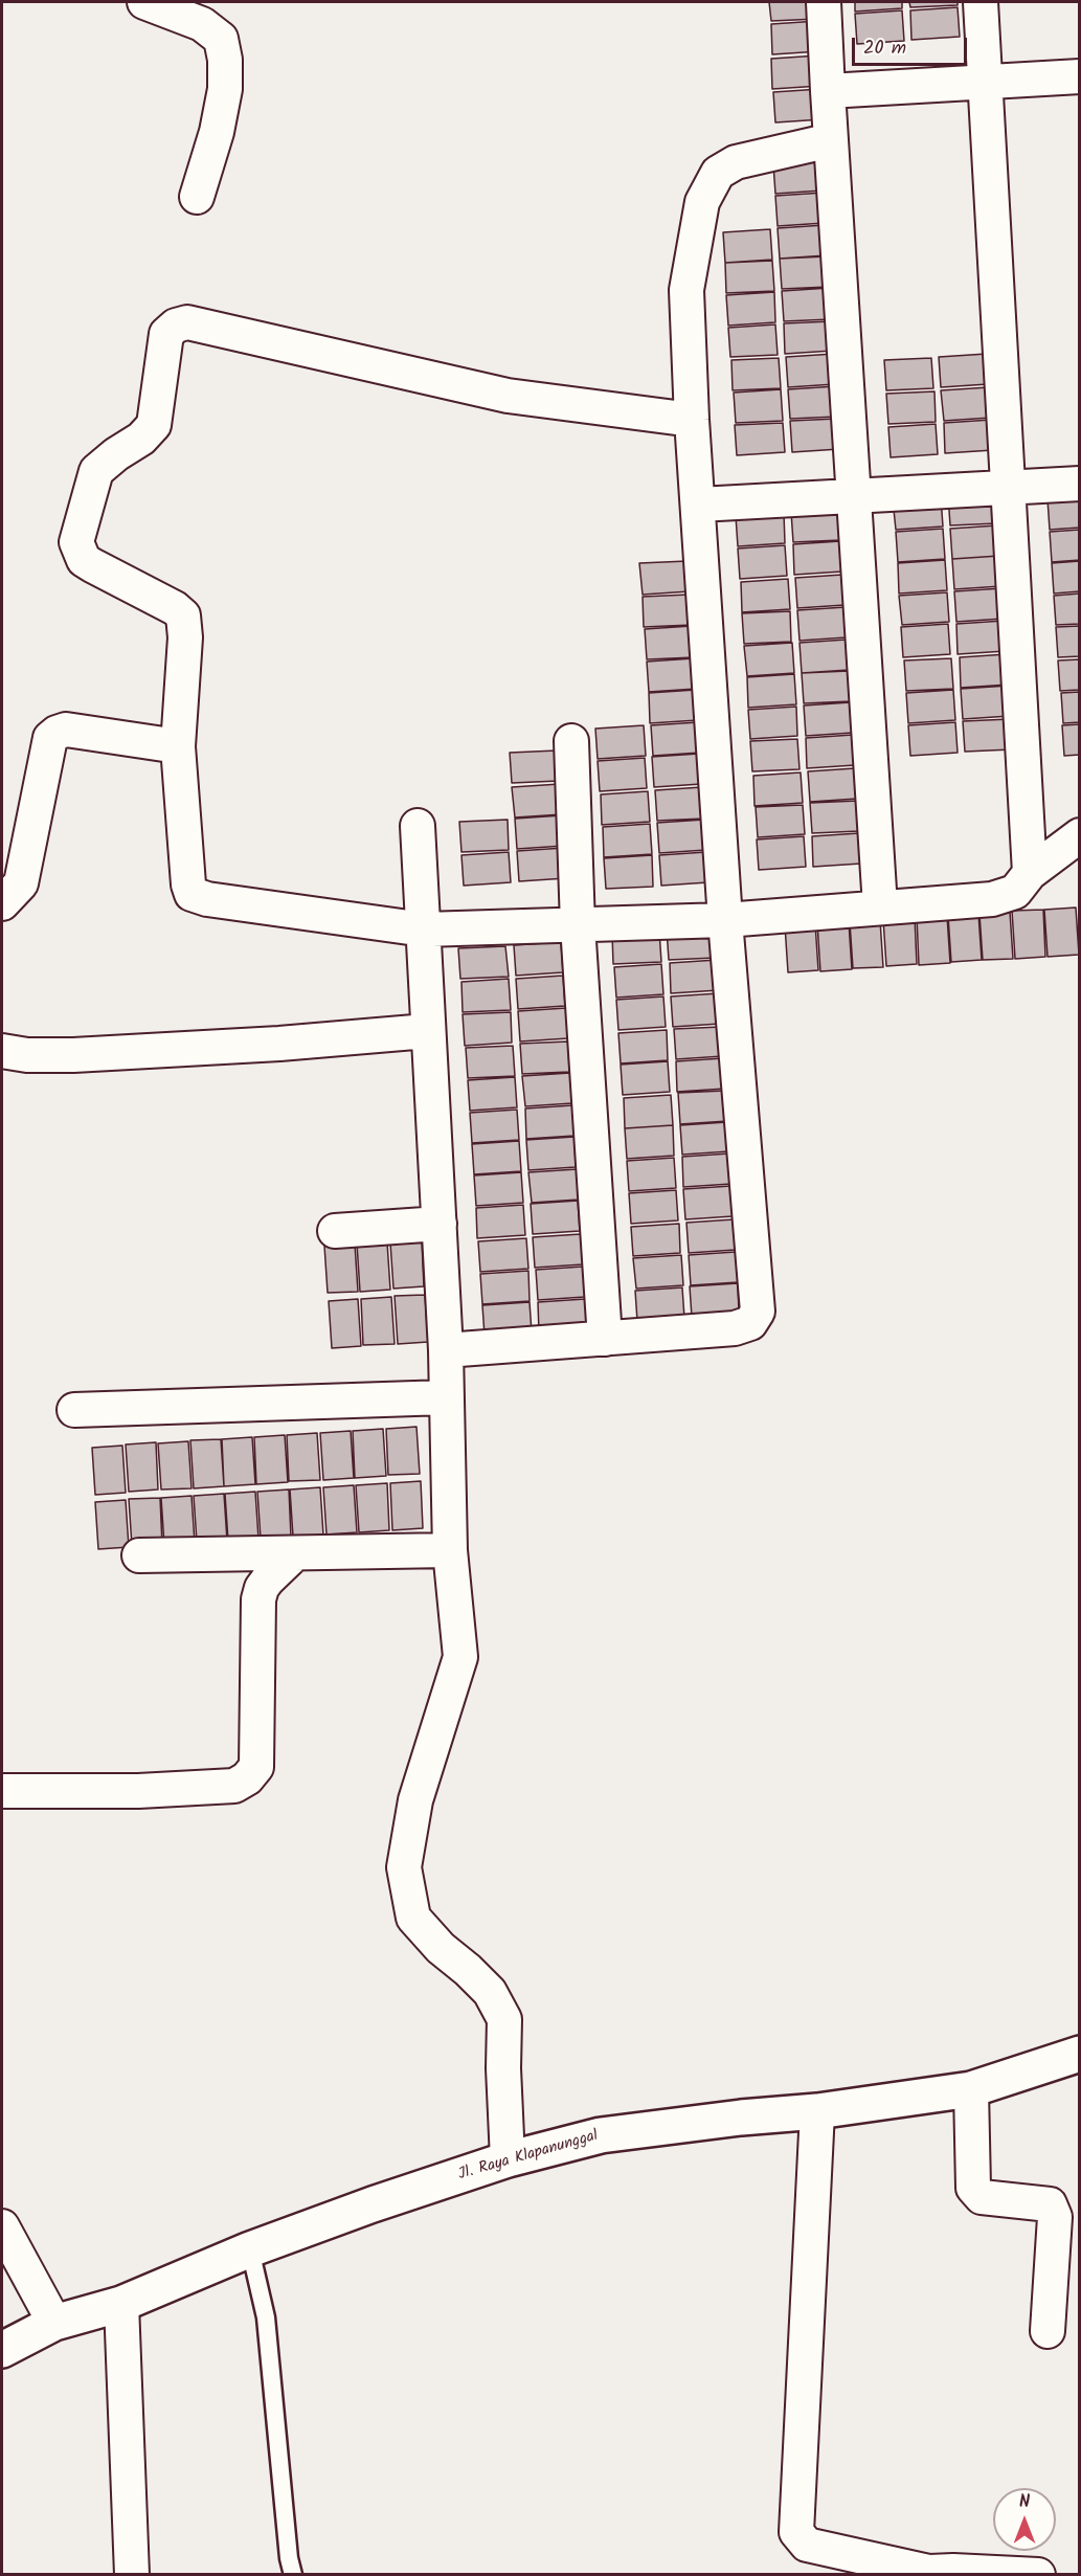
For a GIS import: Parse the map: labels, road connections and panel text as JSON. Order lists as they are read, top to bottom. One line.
{"streets":{"street":["Jl. Raya Klapanunggal"]},"scale_bar":"20 m","north":"top"}
